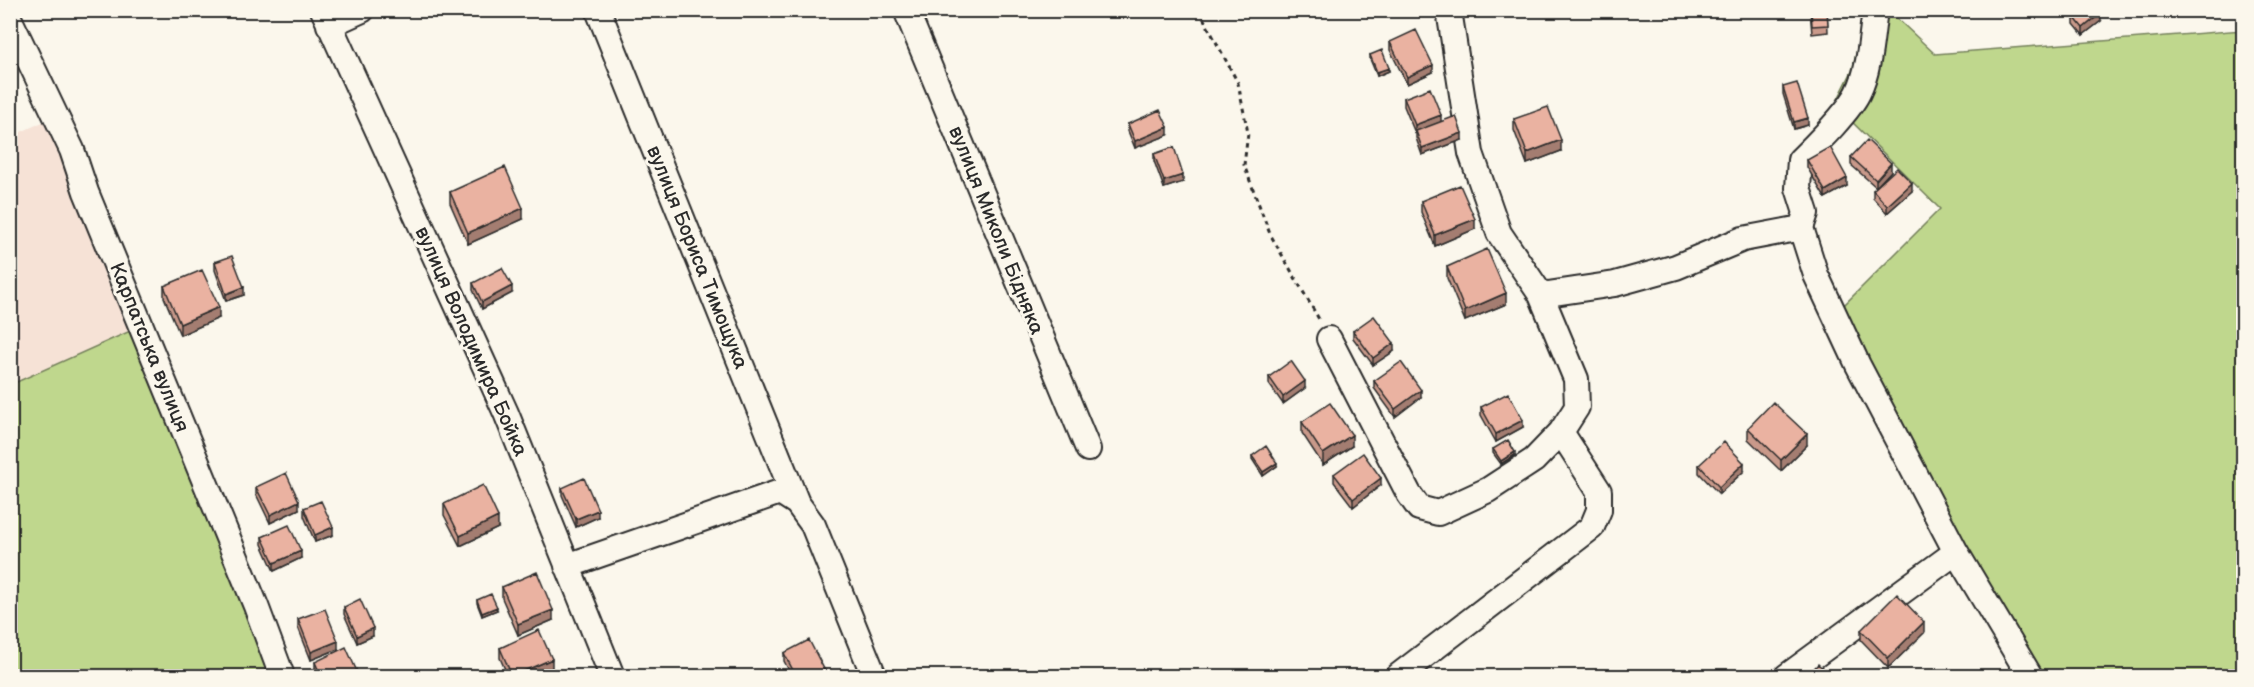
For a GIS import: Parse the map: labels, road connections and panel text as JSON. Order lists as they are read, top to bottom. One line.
{"streets":{"street":["вулиця Миколи Бідняка","вулиця Бориса Тимощука","вулиця Володимира Бойка","Карпатська вулиця"]}}
